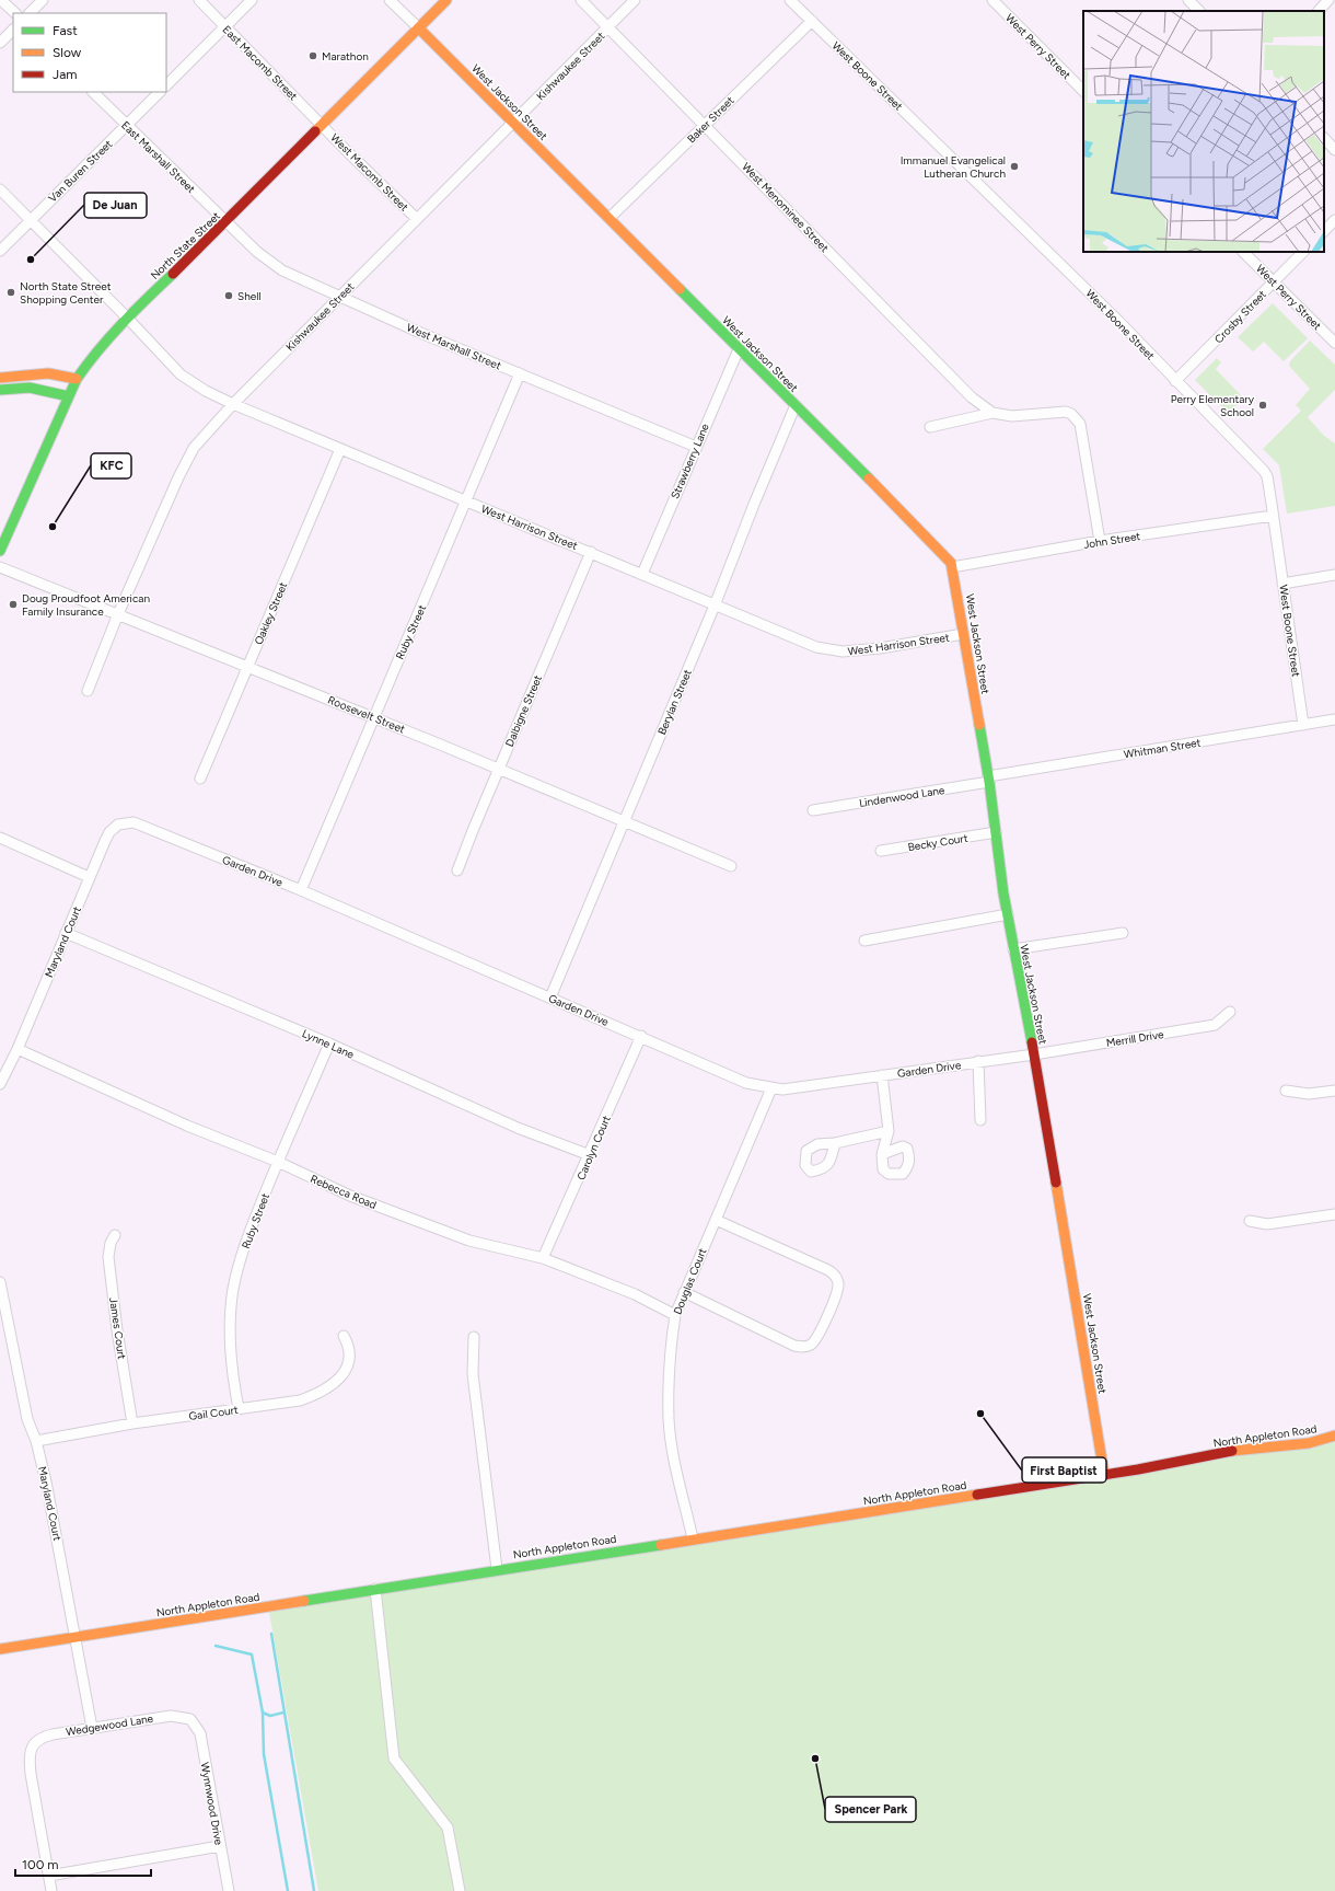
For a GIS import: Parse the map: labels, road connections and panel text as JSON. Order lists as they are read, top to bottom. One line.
{"streets":{"main road":["West Jackson Street","North State Street","North Appleton Road"],"street":["West Perry Street","East Macomb Street","Kishwaukee Street","West Boone Street","Baker Street","East Marshall Street","Van Buren Street","West Macomb Street","West Menominee Street","Crosby Street","West Marshall Street","Strawberry Lane","West Harrison Street","John Street","Oakley Street","Ruby Street","Berylan Street","Dalbigne Street","Roosevelt Street","Whitman Street","Lindenwood Lane","Becky Court","Garden Drive","Maryland Court","Merrill Drive","Lynne Lane","Carolyn Court","Rebecca Road","Douglas Court","James Court","Gail Court","Wedgewood Lane","Wynnwood Drive"]},"crossings":[["West Perry Street","Crosby Street"],["East Macomb Street","West Macomb Street"],["East Macomb Street","North State Street"],["Kishwaukee Street","West Jackson Street"],["Kishwaukee Street","West Macomb Street"],["Kishwaukee Street","West Menominee Street"],["Kishwaukee Street","West Marshall Street"],["Kishwaukee Street","West Harrison Street"],["Kishwaukee Street","Roosevelt Street"],["West Boone Street","Baker Street"],["West Boone Street","Crosby Street"],["West Boone Street","John Street"],["West Boone Street","Whitman Street"],["West Jackson Street","Baker Street"],["West Jackson Street","North State Street"],["West Jackson Street","Strawberry Lane"],["West Jackson Street","West Harrison Street"],["West Jackson Street","John Street"],["West Jackson Street","Berylan Street"],["West Jackson Street","Whitman Street"],["West Jackson Street","Lindenwood Lane"],["West Jackson Street","Becky Court"],["West Jackson Street","Garden Drive"],["West Jackson Street","Merrill Drive"],["West Jackson Street","North Appleton Road"],["Baker Street","West Menominee Street"],["East Marshall Street","Van Buren Street"],["East Marshall Street","North State Street"],["East Marshall Street","West Marshall Street"],["Van Buren Street","West Harrison Street"],["West Macomb Street","North State Street"],["North State Street","West Marshall Street"],["North State Street","West Harrison Street"],["West Marshall Street","Strawberry Lane"],["West Marshall Street","Ruby Street"],["Strawberry Lane","West Harrison Street"],["West Harrison Street","Oakley Street"],["West Harrison Street","Ruby Street"],["West Harrison Street","Berylan Street"],["West Harrison Street","Dalbigne Street"],["Oakley Street","Roosevelt Street"],["Ruby Street","Roosevelt Street"],["Ruby Street","Garden Drive"],["Ruby Street","Lynne Lane"],["Ruby Street","Rebecca Road"],["Ruby Street","Gail Court"],["Berylan Street","Roosevelt Street"],["Berylan Street","Garden Drive"],["Dalbigne Street","Roosevelt Street"],["Whitman Street","Lindenwood Lane"],["Garden Drive","Maryland Court"],["Garden Drive","Merrill Drive"],["Garden Drive","Carolyn Court"],["Garden Drive","Douglas Court"],["Maryland Court","Lynne Lane"],["Maryland Court","Rebecca Road"],["Maryland Court","Gail Court"],["Maryland Court","North Appleton Road"],["Maryland Court","Wedgewood Lane"],["Lynne Lane","Carolyn Court"],["Carolyn Court","Rebecca Road"],["Rebecca Road","Douglas Court"],["Douglas Court","North Appleton Road"],["James Court","Gail Court"],["Wedgewood Lane","Wynnwood Drive"]],"places":["Marathon","Immanuel Evangelical Lutheran Church","De Juan","North State Street Shopping Center","Shell","Perry Elementary School","KFC","Doug Proudfoot American Family Insurance","First Baptist","Spencer Park"],"legend":["Fast","Slow","Jam"],"scale_bar":"100 m"}
